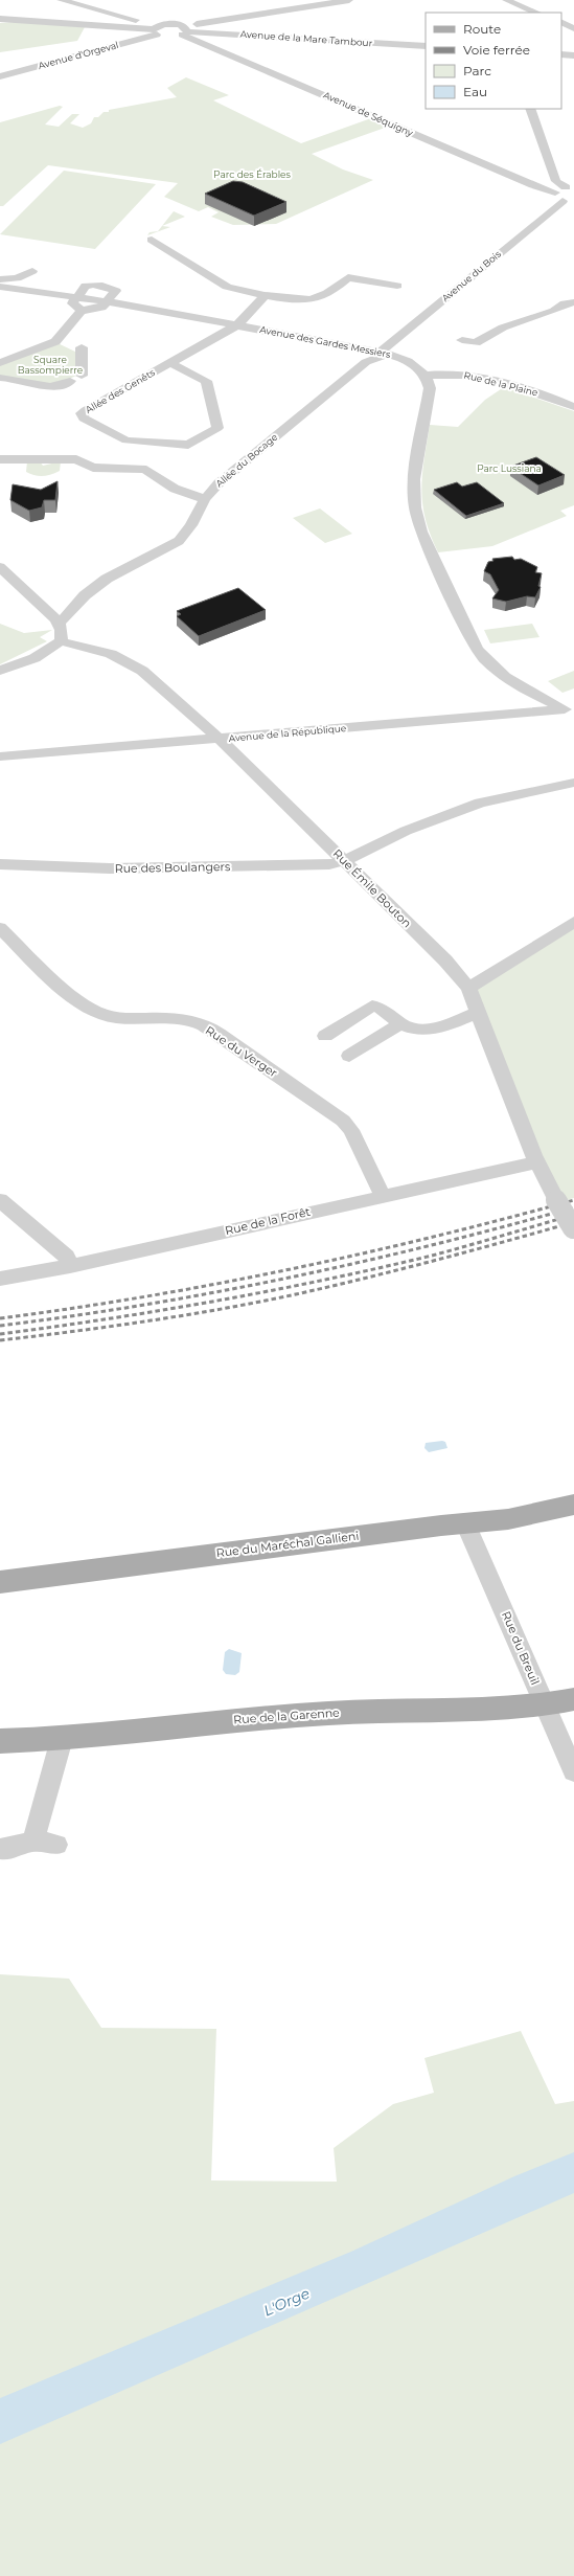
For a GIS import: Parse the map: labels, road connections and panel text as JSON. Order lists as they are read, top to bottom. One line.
{"streets":{"main road":["Rue du Maréchal Gallieni","Rue de la Garenne"],"street":["Avenue de la Mare Tambour","Avenue d'Orgeval","Avenue de Séquigny","Avenue du Bois","Avenue des Gardes Messiers","Rue de la Plaine","Allée des Genêts","Allée du Bocage","Avenue de la République","Rue des Boulangers","Rue Émile Bouton","Rue du Verger","Rue de la Forêt","Rue du Breuil"]},"crossings":[["Avenue de la Mare Tambour","Avenue d'Orgeval"],["Avenue de la Mare Tambour","Avenue de Séquigny"],["Avenue d'Orgeval","Avenue de Séquigny"],["Avenue de Séquigny","Avenue du Bois"],["Avenue du Bois","Avenue des Gardes Messiers"],["Avenue du Bois","Allée du Bocage"],["Avenue des Gardes Messiers","Rue de la Plaine"],["Avenue des Gardes Messiers","Allée des Genêts"],["Avenue des Gardes Messiers","Allée du Bocage"],["Avenue de la République","Rue Émile Bouton"],["Rue des Boulangers","Rue Émile Bouton"],["Rue Émile Bouton","Rue de la Forêt"],["Rue du Verger","Rue de la Forêt"],["Rue du Maréchal Gallieni","Rue du Breuil"],["Rue du Breuil","Rue de la Garenne"]],"water":["L'Orge"],"parks":["Parc des Érables","Square Bassompierre","Parc Lussiana"],"legend":["Route","Voie ferrée","Parc","Eau"]}
